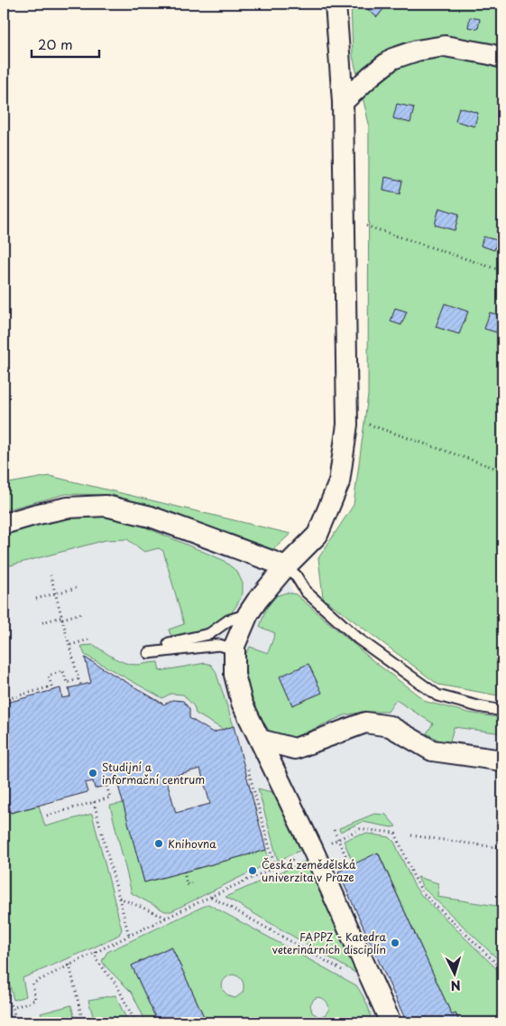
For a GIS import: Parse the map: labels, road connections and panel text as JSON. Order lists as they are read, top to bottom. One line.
{"places":["Studijní a informační centrum","Knihovna","Česká zemědělská univerzita v Praze","FAPPZ - Katedra veterinárních disciplín"],"scale_bar":"20 m","north":"bottom"}
